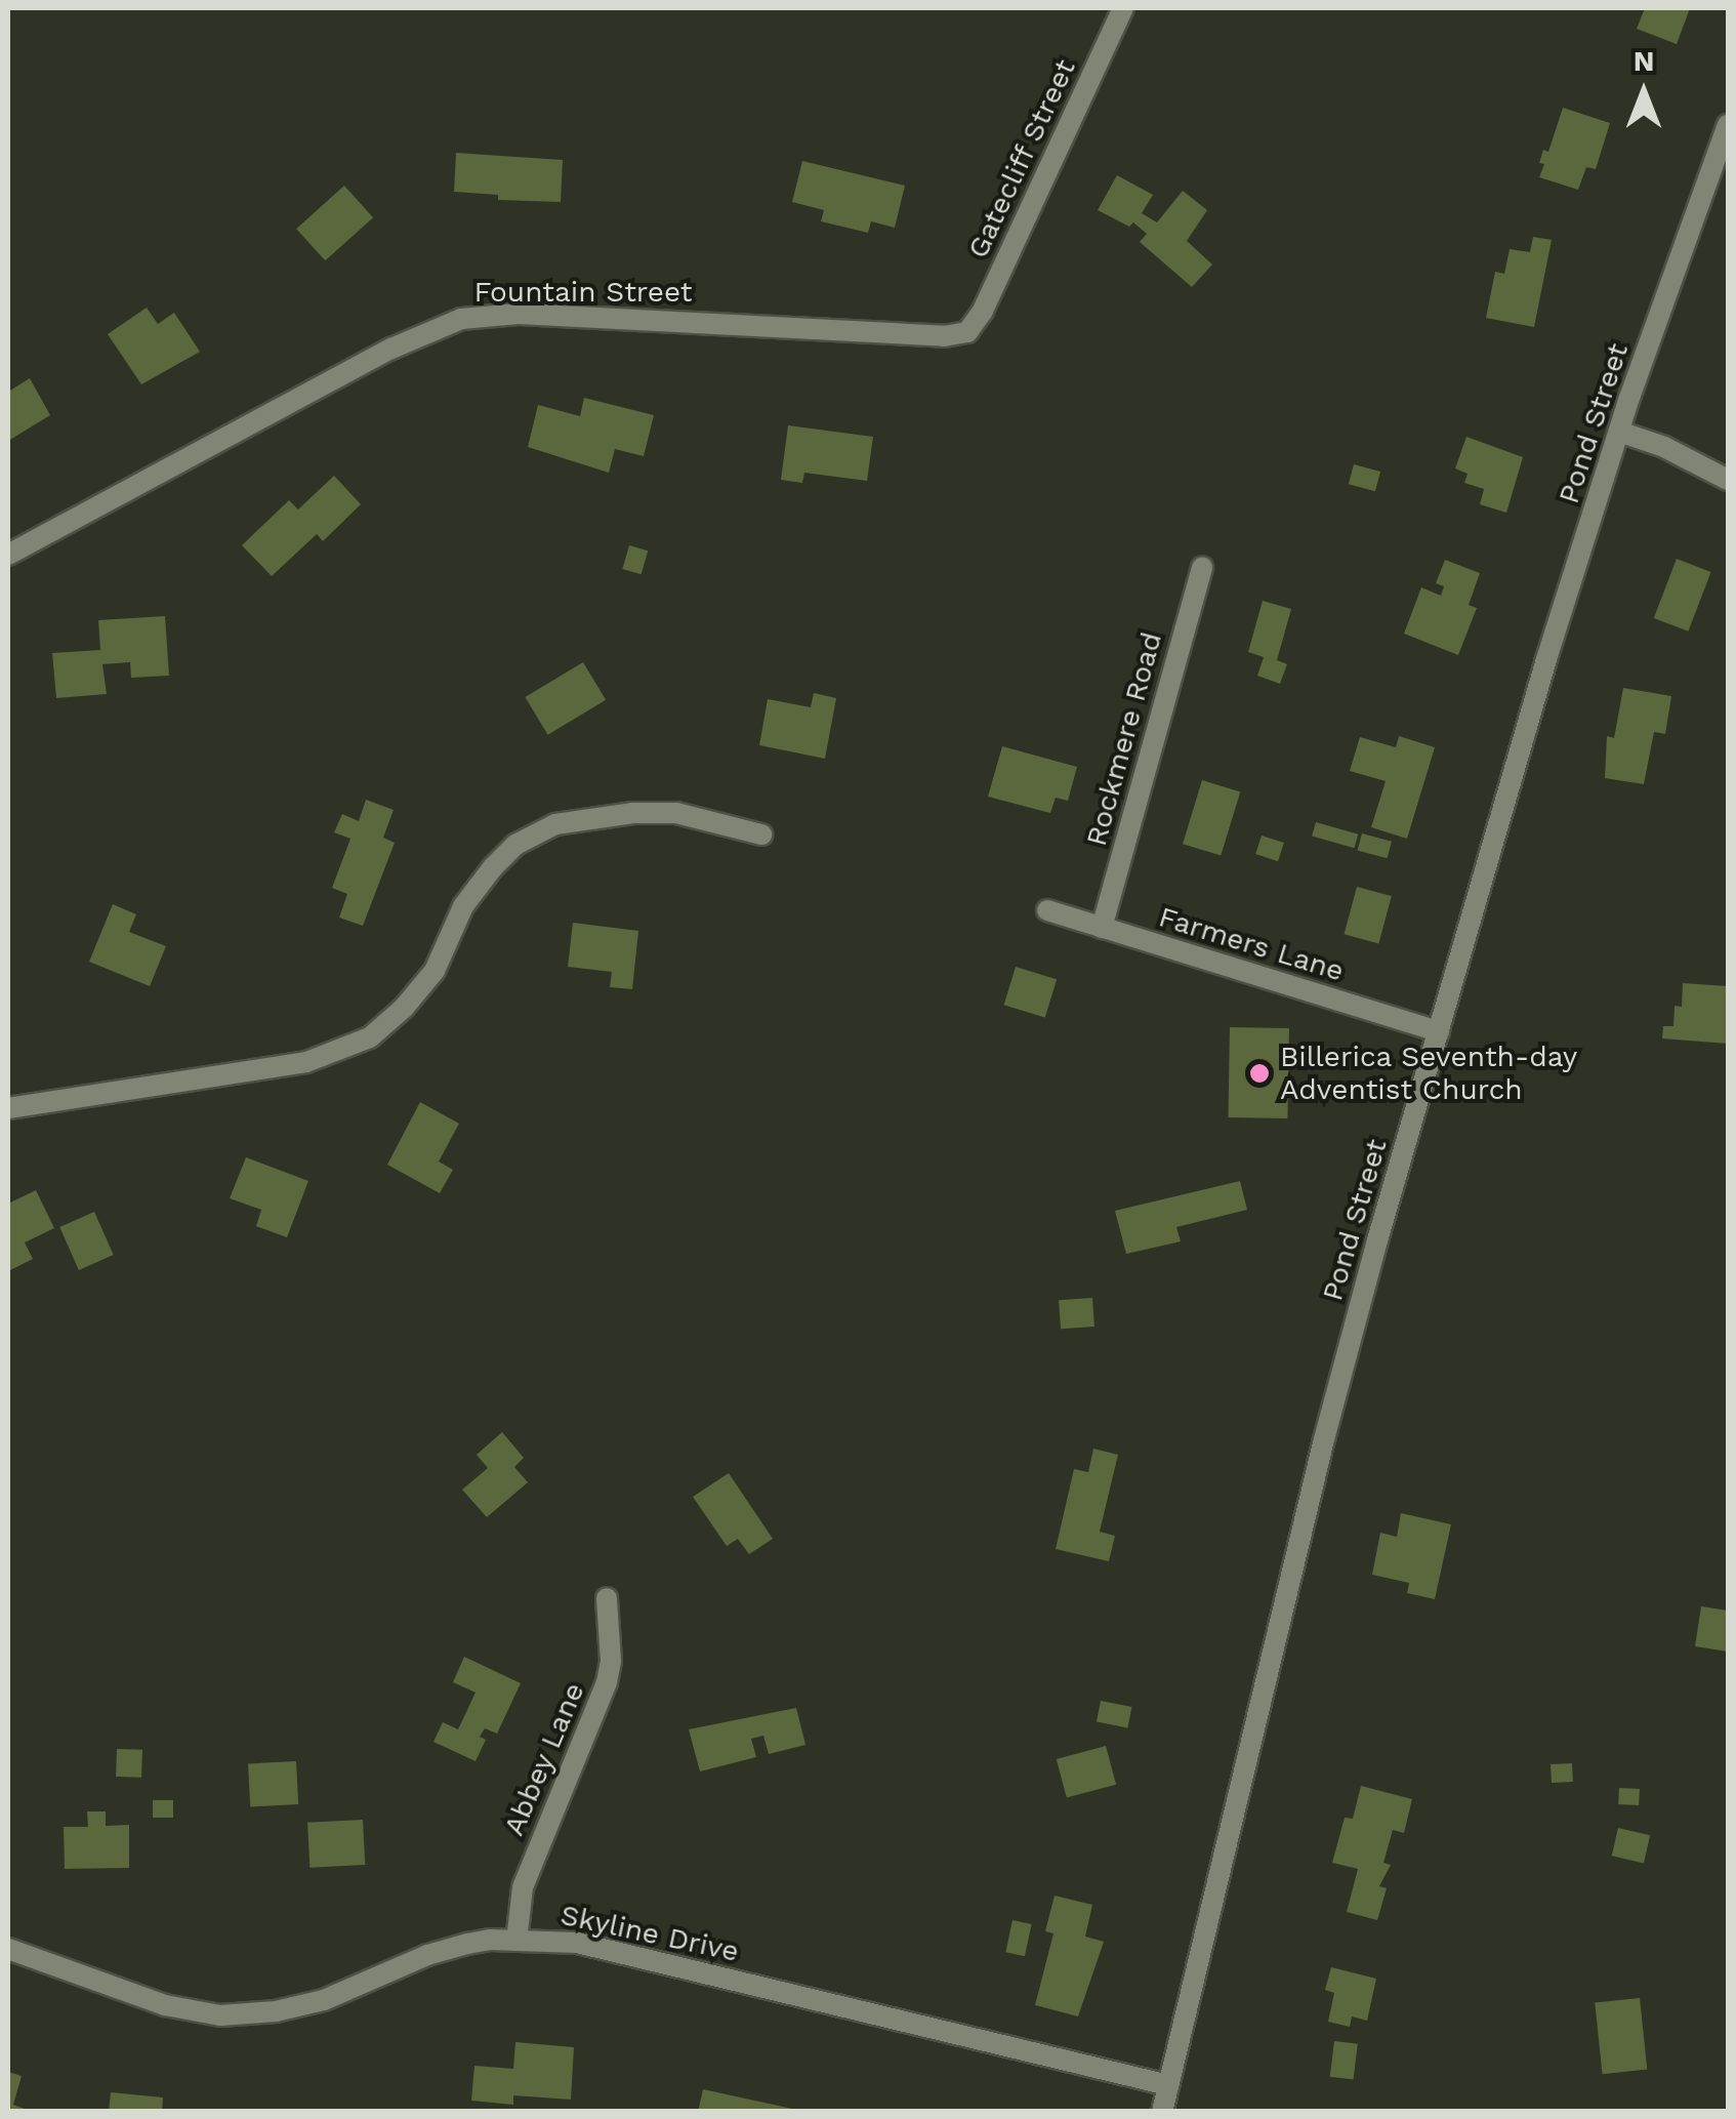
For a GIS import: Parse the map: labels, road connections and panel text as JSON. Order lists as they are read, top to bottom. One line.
{"streets":{"street":["Gatecliff Street","Fountain Street","Pond Street","Rockmere Road","Farmers Lane","Abbey Lane","Skyline Drive"]},"crossings":[["Gatecliff Street","Fountain Street"],["Pond Street","Farmers Lane"],["Pond Street","Skyline Drive"],["Rockmere Road","Farmers Lane"],["Abbey Lane","Skyline Drive"]],"places":["Billerica Seventh-day Adventist Church"],"north":"top"}
